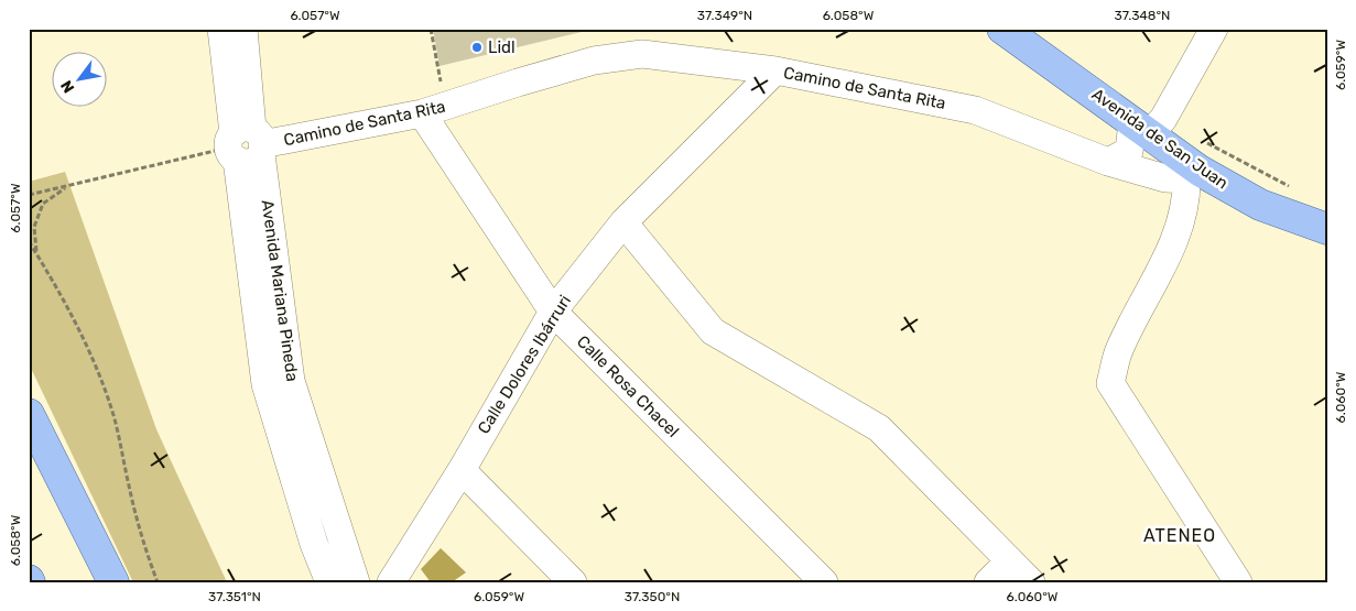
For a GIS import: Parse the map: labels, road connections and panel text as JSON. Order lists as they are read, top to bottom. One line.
{"streets":{"main road":["Avenida de San Juan"],"street":["Camino de Santa Rita","Avenida Mariana Pineda","Calle Dolores Ibárruri","Calle Rosa Chacel"]},"crossings":[["Camino de Santa Rita","Avenida de San Juan"],["Camino de Santa Rita","Avenida Mariana Pineda"],["Camino de Santa Rita","Calle Dolores Ibárruri"],["Camino de Santa Rita","Calle Rosa Chacel"],["Calle Dolores Ibárruri","Calle Rosa Chacel"]],"districts":["ATENEO"],"places":["Lidl"],"north":"bottom left","coordinates":["6.057°W","37.349°N","6.058°W","37.348°N","6.059°W","6.060°W","37.351°N","37.350°N"]}
